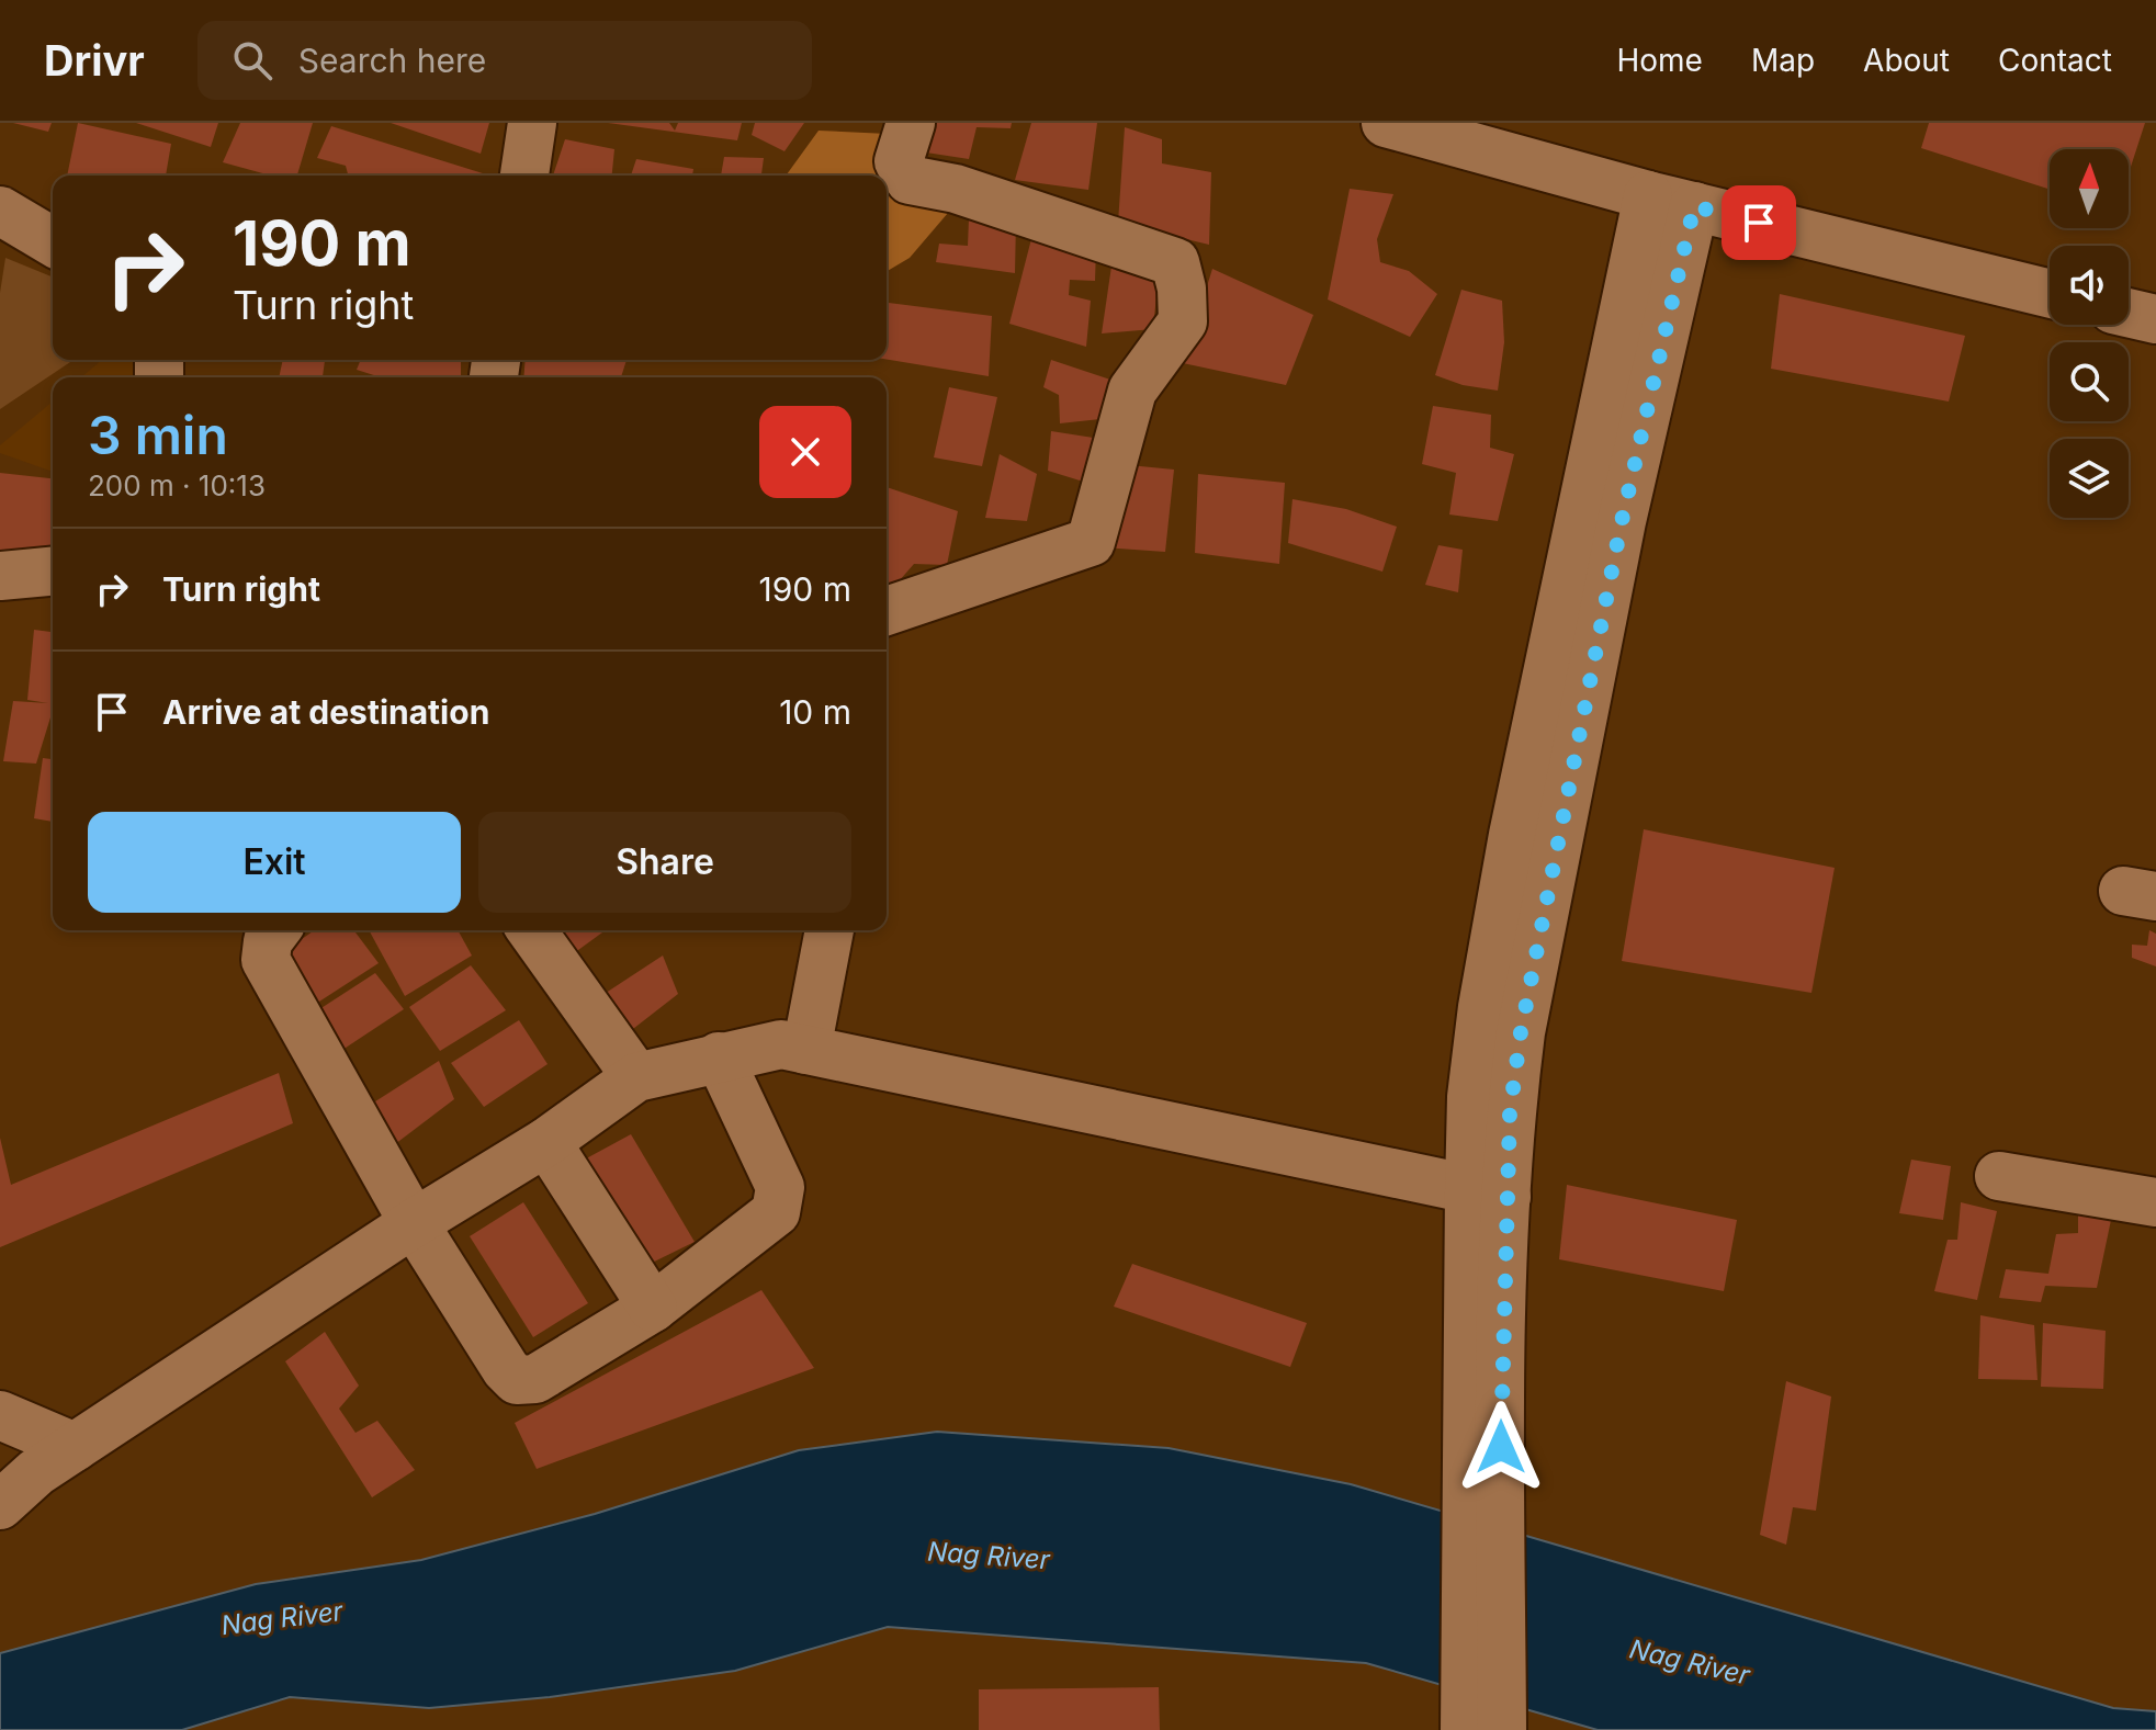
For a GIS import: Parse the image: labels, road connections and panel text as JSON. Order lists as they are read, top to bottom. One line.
{"water":["Nag River"],"north":"top","page":{"header":"Drivr","search":"Search here","nav":["Home","Map","About","Contact"],"turn":["190 m","Turn right"],"heading":["3 min","200 m · 10:13"],"list":[{"name":"Turn right","value":"190 m"},{"name":"Arrive at destination","value":"10 m"}],"buttons":["Exit","Share"]}}
